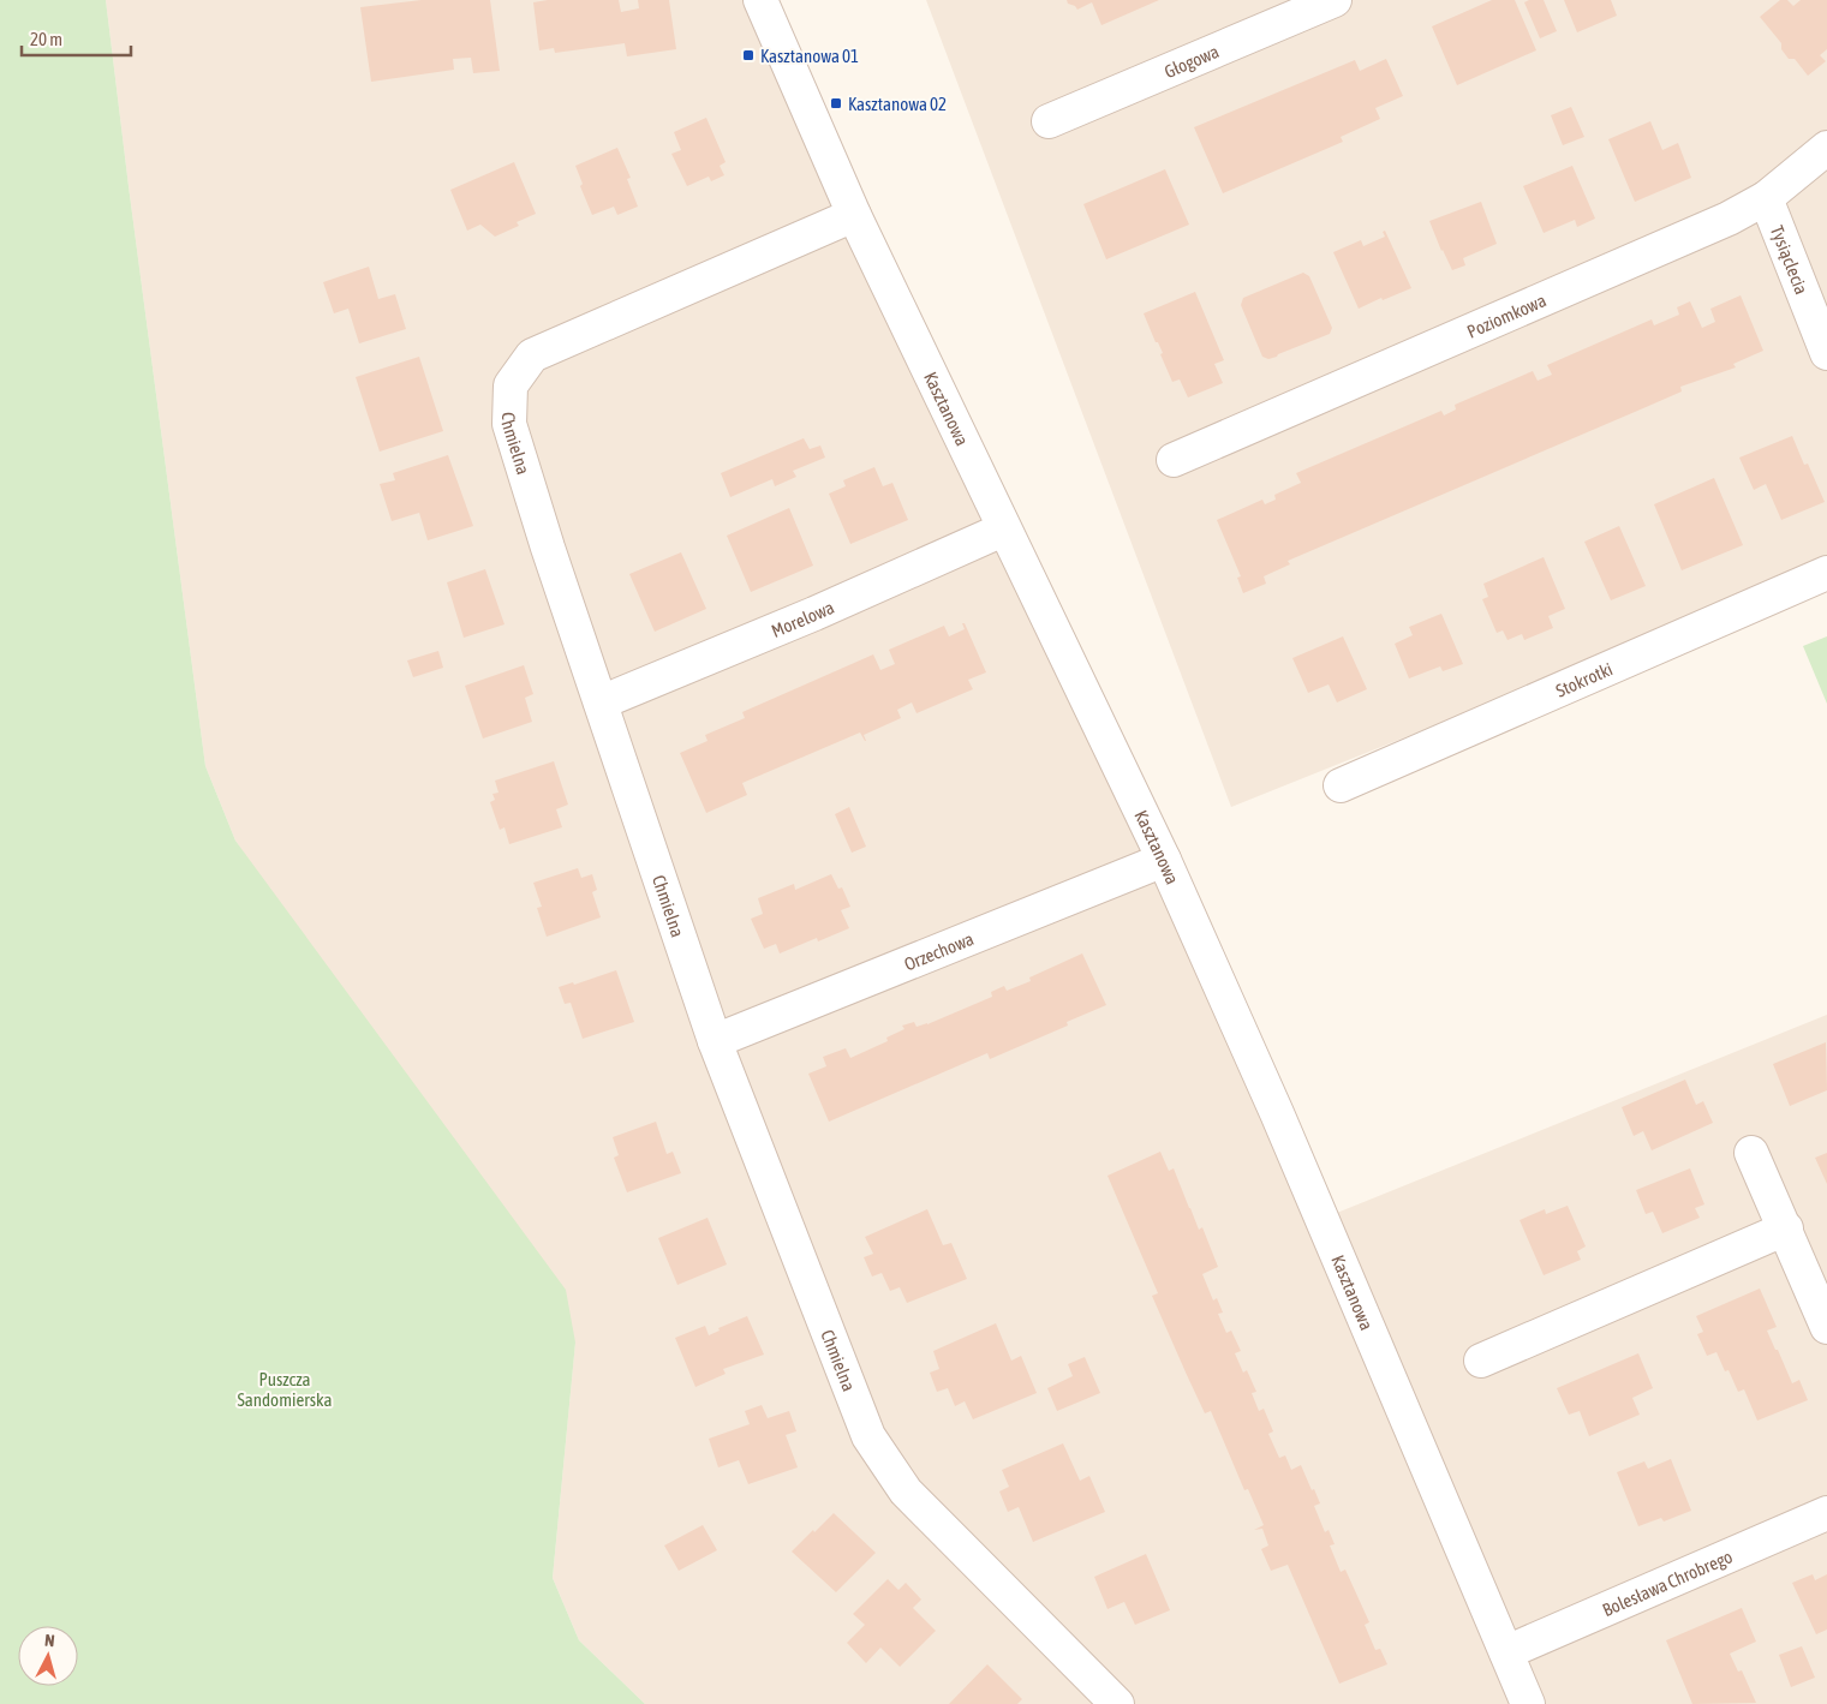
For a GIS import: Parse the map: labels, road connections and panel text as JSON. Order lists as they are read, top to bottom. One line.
{"streets":{"street":["Głogowa","Tysiąclecia","Poziomkowa","Kasztanowa","Chmielna","Morelowa","Stokrotki","Orzechowa","Bolesława Chrobrego"]},"crossings":[["Tysiąclecia","Poziomkowa"],["Kasztanowa","Chmielna"],["Kasztanowa","Morelowa"],["Kasztanowa","Orzechowa"],["Kasztanowa","Bolesława Chrobrego"],["Chmielna","Morelowa"],["Chmielna","Orzechowa"]],"parks":["Puszcza Sandomierska"],"places":{"transit":["Kasztanowa 01","Kasztanowa 02"]},"scale_bar":"20 m","north":"top"}
